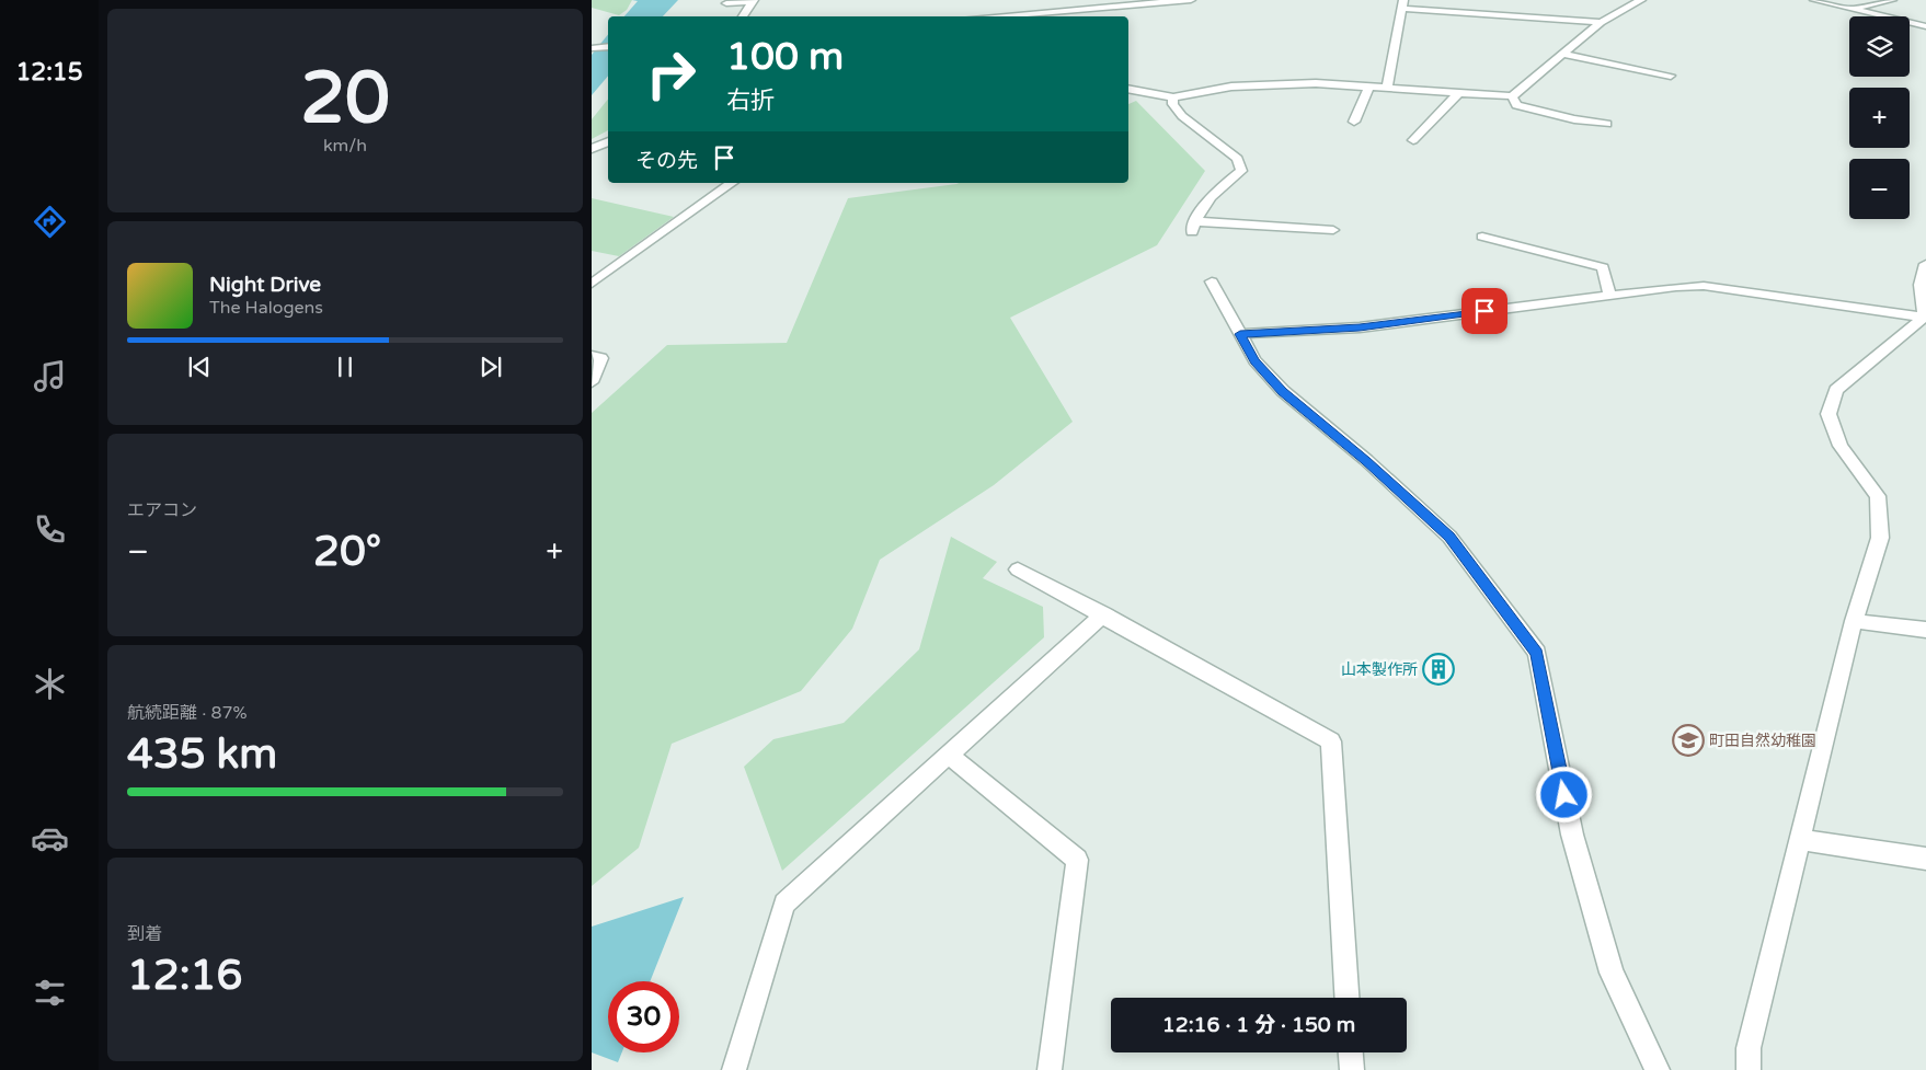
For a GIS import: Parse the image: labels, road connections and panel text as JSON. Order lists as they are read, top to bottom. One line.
{"places":{"building":["山本製作所"],"school or university":["町田自然幼稚園"]},"page":{"tabs":"12:15","tile":[["20","km/h"],"エアコン",["航続距離 · 87%","435 km"],["到着","12:16"]],"map_buttons":["+","−"],"turn":["100 m","右折"],"then":"その先","song":["Night Drive","The Halogens"],"heat":["−","20°","+"],"limit":"30","trip":"12:16 · 1 分 · 150 m"}}
